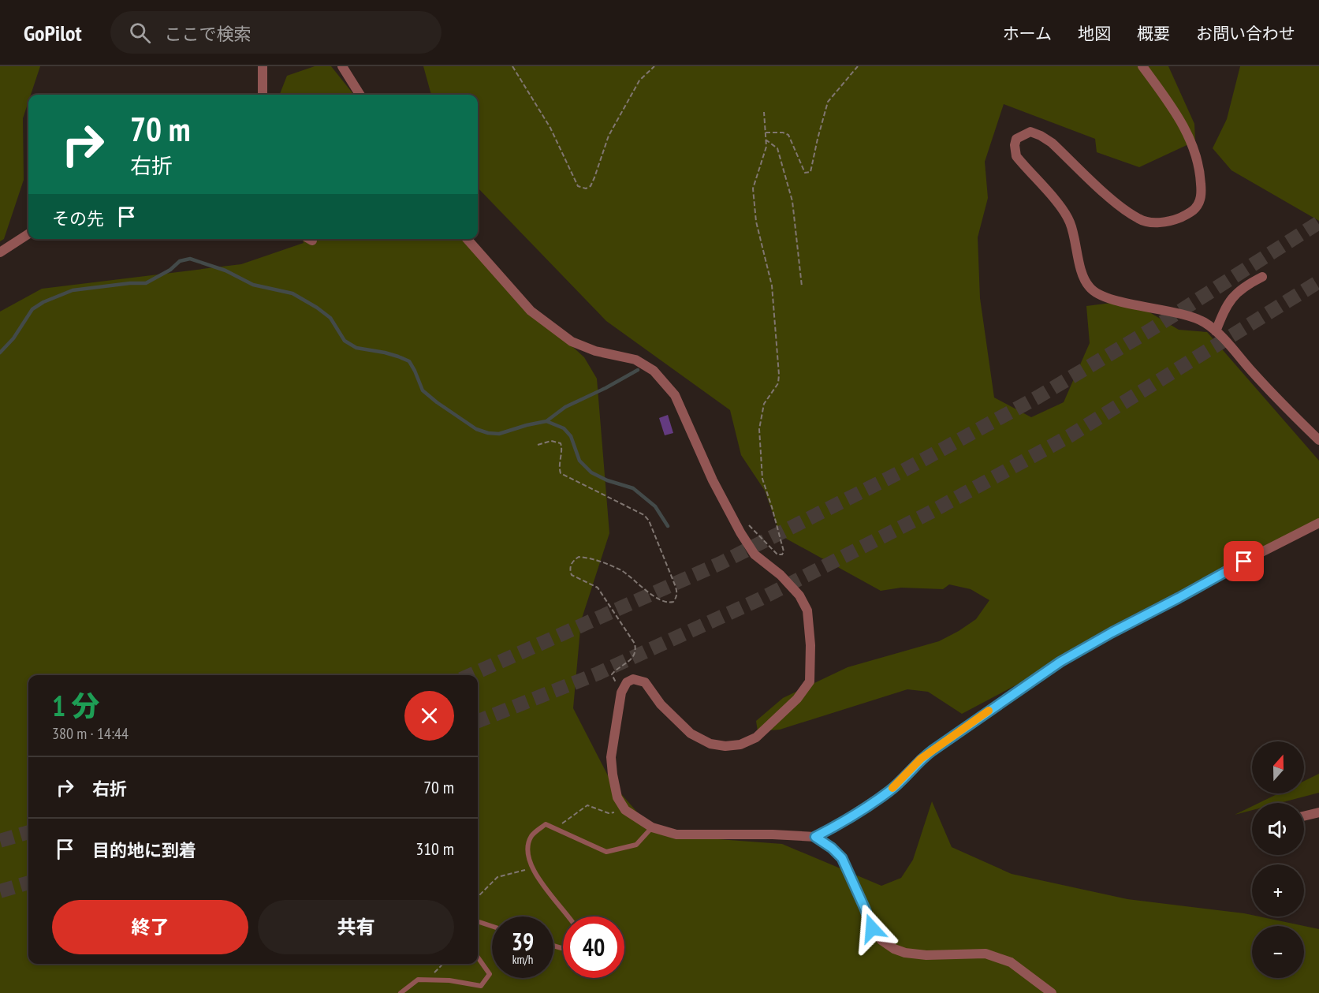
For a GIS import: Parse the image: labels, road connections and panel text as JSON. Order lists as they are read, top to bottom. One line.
{"north":"top","page":{"header":"GoPilot","search":"ここで検索","nav":["ホーム","地図","概要","お問い合わせ"],"turn":["70 m","右折"],"then":"その先","heading":["1 分","380 m · 14:44"],"map_buttons":["+","−"],"list":[{"name":"右折","value":"70 m"},{"name":"目的地に到着","value":"310 m"}],"buttons":["終了","共有"],"speed":"39 km/h","limit":"40"}}
